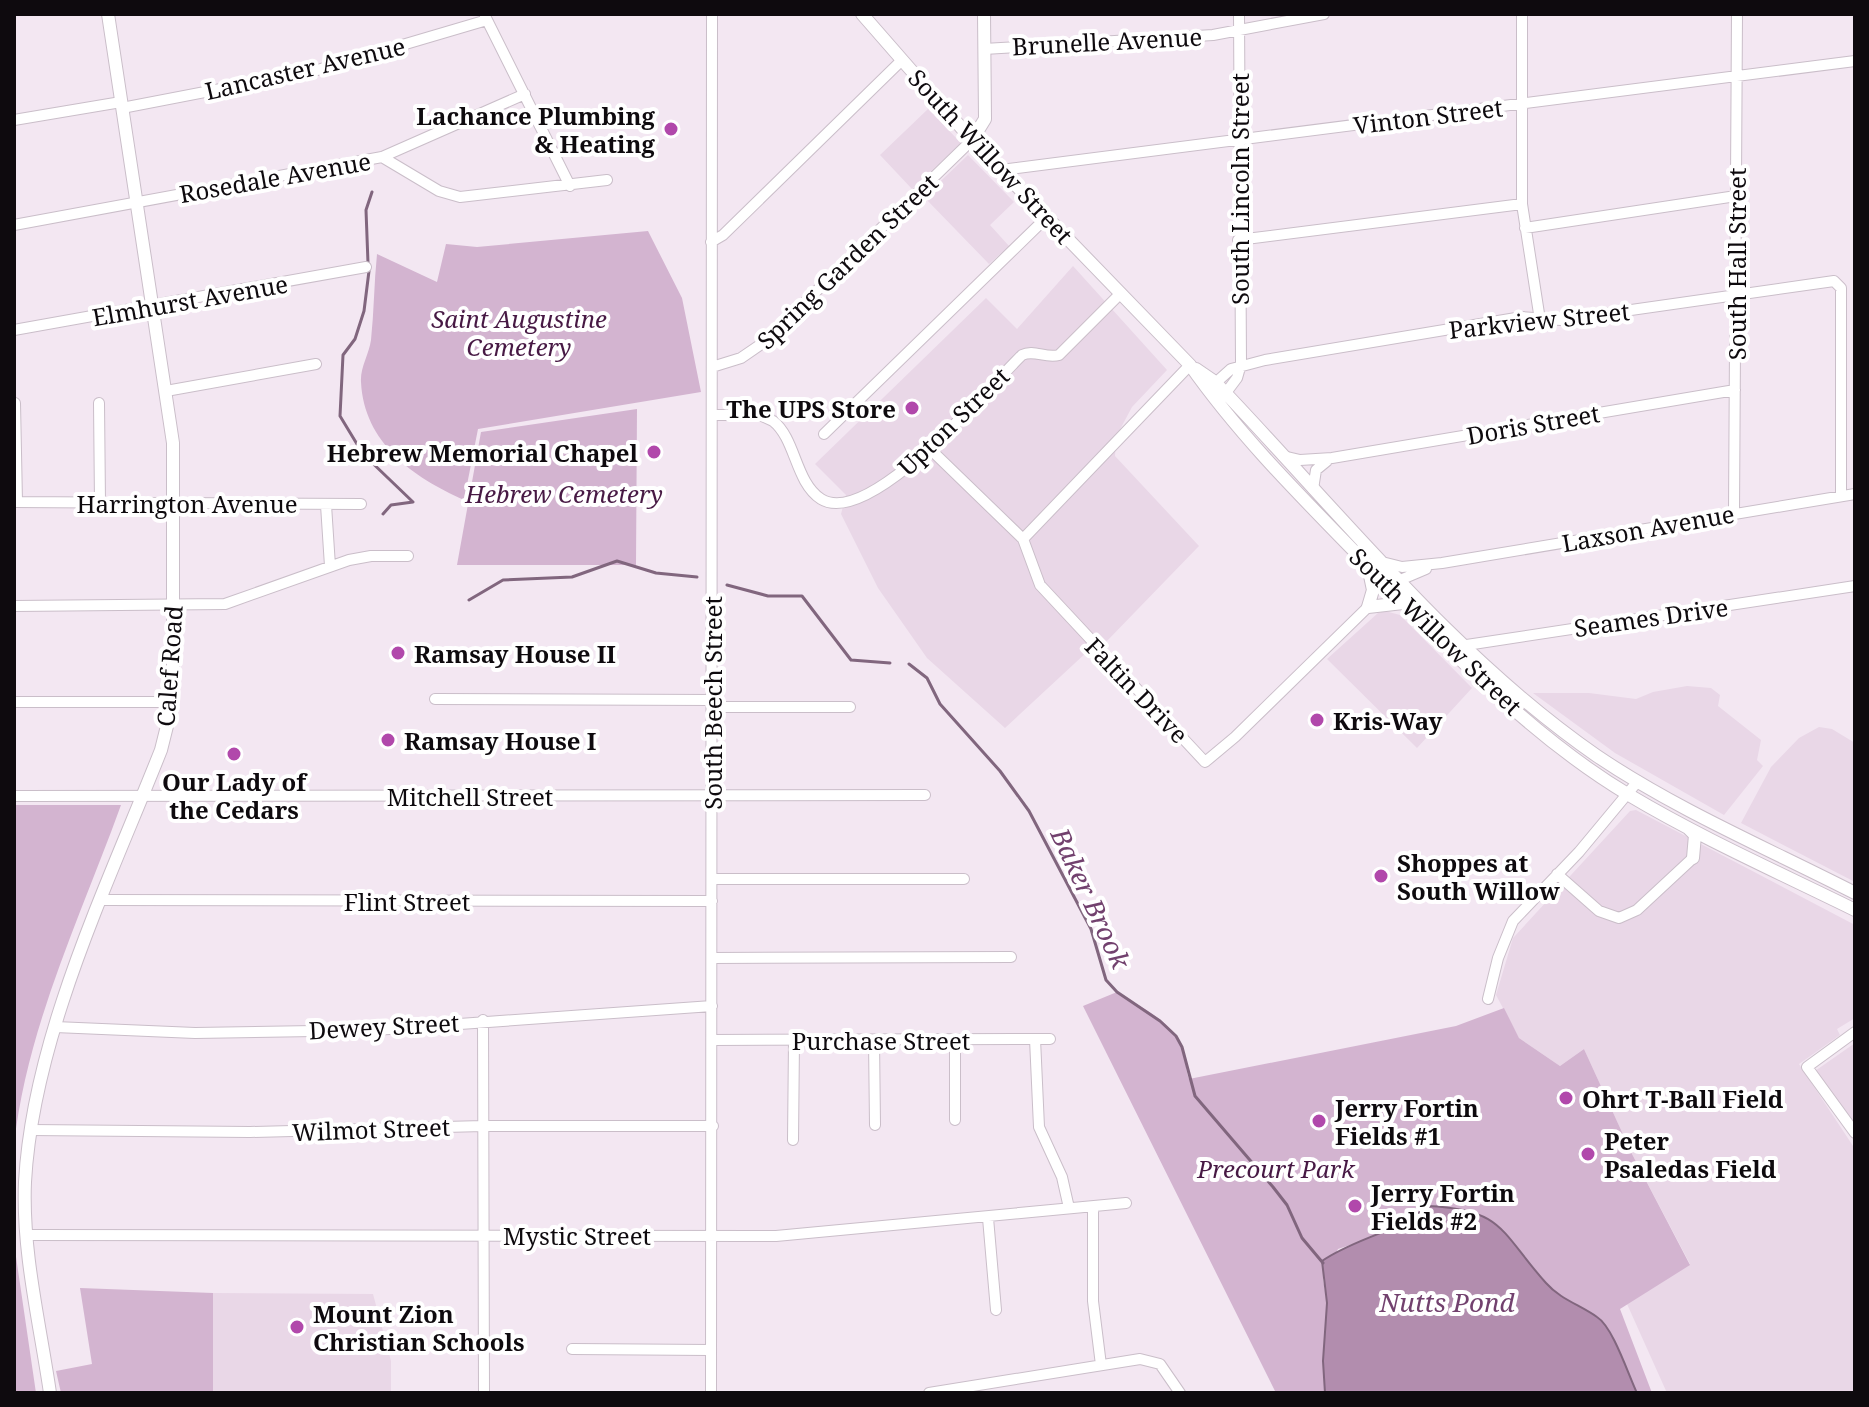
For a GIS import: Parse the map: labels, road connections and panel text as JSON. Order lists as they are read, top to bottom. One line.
{"streets":{"main road":["South Willow Street","Calef Road"],"street":["Brunelle Avenue","Lancaster Avenue","Vinton Street","Rosedale Avenue","South Lincoln Street","Spring Garden Street","South Hall Street","Elmhurst Avenue","Parkview Street","Upton Street","Doris Street","Harrington Avenue","Laxson Avenue","Seames Drive","Faltin Drive","South Beech Street","Mitchell Street","Flint Street","Dewey Street","Purchase Street","Wilmot Street","Mystic Street"]},"crossings":[["Brunelle Avenue","South Lincoln Street"],["Lancaster Avenue","Calef Road"],["Vinton Street","South Willow Street"],["Vinton Street","South Lincoln Street"],["Vinton Street","South Hall Street"],["South Willow Street","South Lincoln Street"],["South Willow Street","Spring Garden Street"],["South Willow Street","Upton Street"],["South Willow Street","Doris Street"],["South Willow Street","Laxson Avenue"],["South Willow Street","Seames Drive"],["Rosedale Avenue","Calef Road"],["South Lincoln Street","Parkview Street"],["Spring Garden Street","South Beech Street"],["South Hall Street","Parkview Street"],["South Hall Street","Doris Street"],["South Hall Street","Laxson Avenue"],["Elmhurst Avenue","Calef Road"],["Parkview Street","Laxson Avenue"],["Upton Street","Faltin Drive"],["Upton Street","South Beech Street"],["Harrington Avenue","Calef Road"],["Calef Road","Mitchell Street"],["Calef Road","Flint Street"],["Calef Road","Dewey Street"],["Calef Road","Wilmot Street"],["Calef Road","Mystic Street"],["South Beech Street","Mitchell Street"],["South Beech Street","Flint Street"],["South Beech Street","Dewey Street"],["South Beech Street","Purchase Street"],["South Beech Street","Wilmot Street"],["South Beech Street","Mystic Street"]],"water":["Baker Brook","Nutts Pond"],"parks":["Saint Augustine Cemetery","Hebrew Cemetery","Precourt Park"],"places":["Lachance Plumbing & Heating","The UPS Store","Hebrew Memorial Chapel","Ramsay House II","Kris-Way","Ramsay House I","Our Lady of the Cedars","Shoppes at South Willow","Ohrt T-Ball Field","Jerry Fortin Fields #1","Peter Psaledas Field","Jerry Fortin Fields #2","Mount Zion Christian Schools"]}
